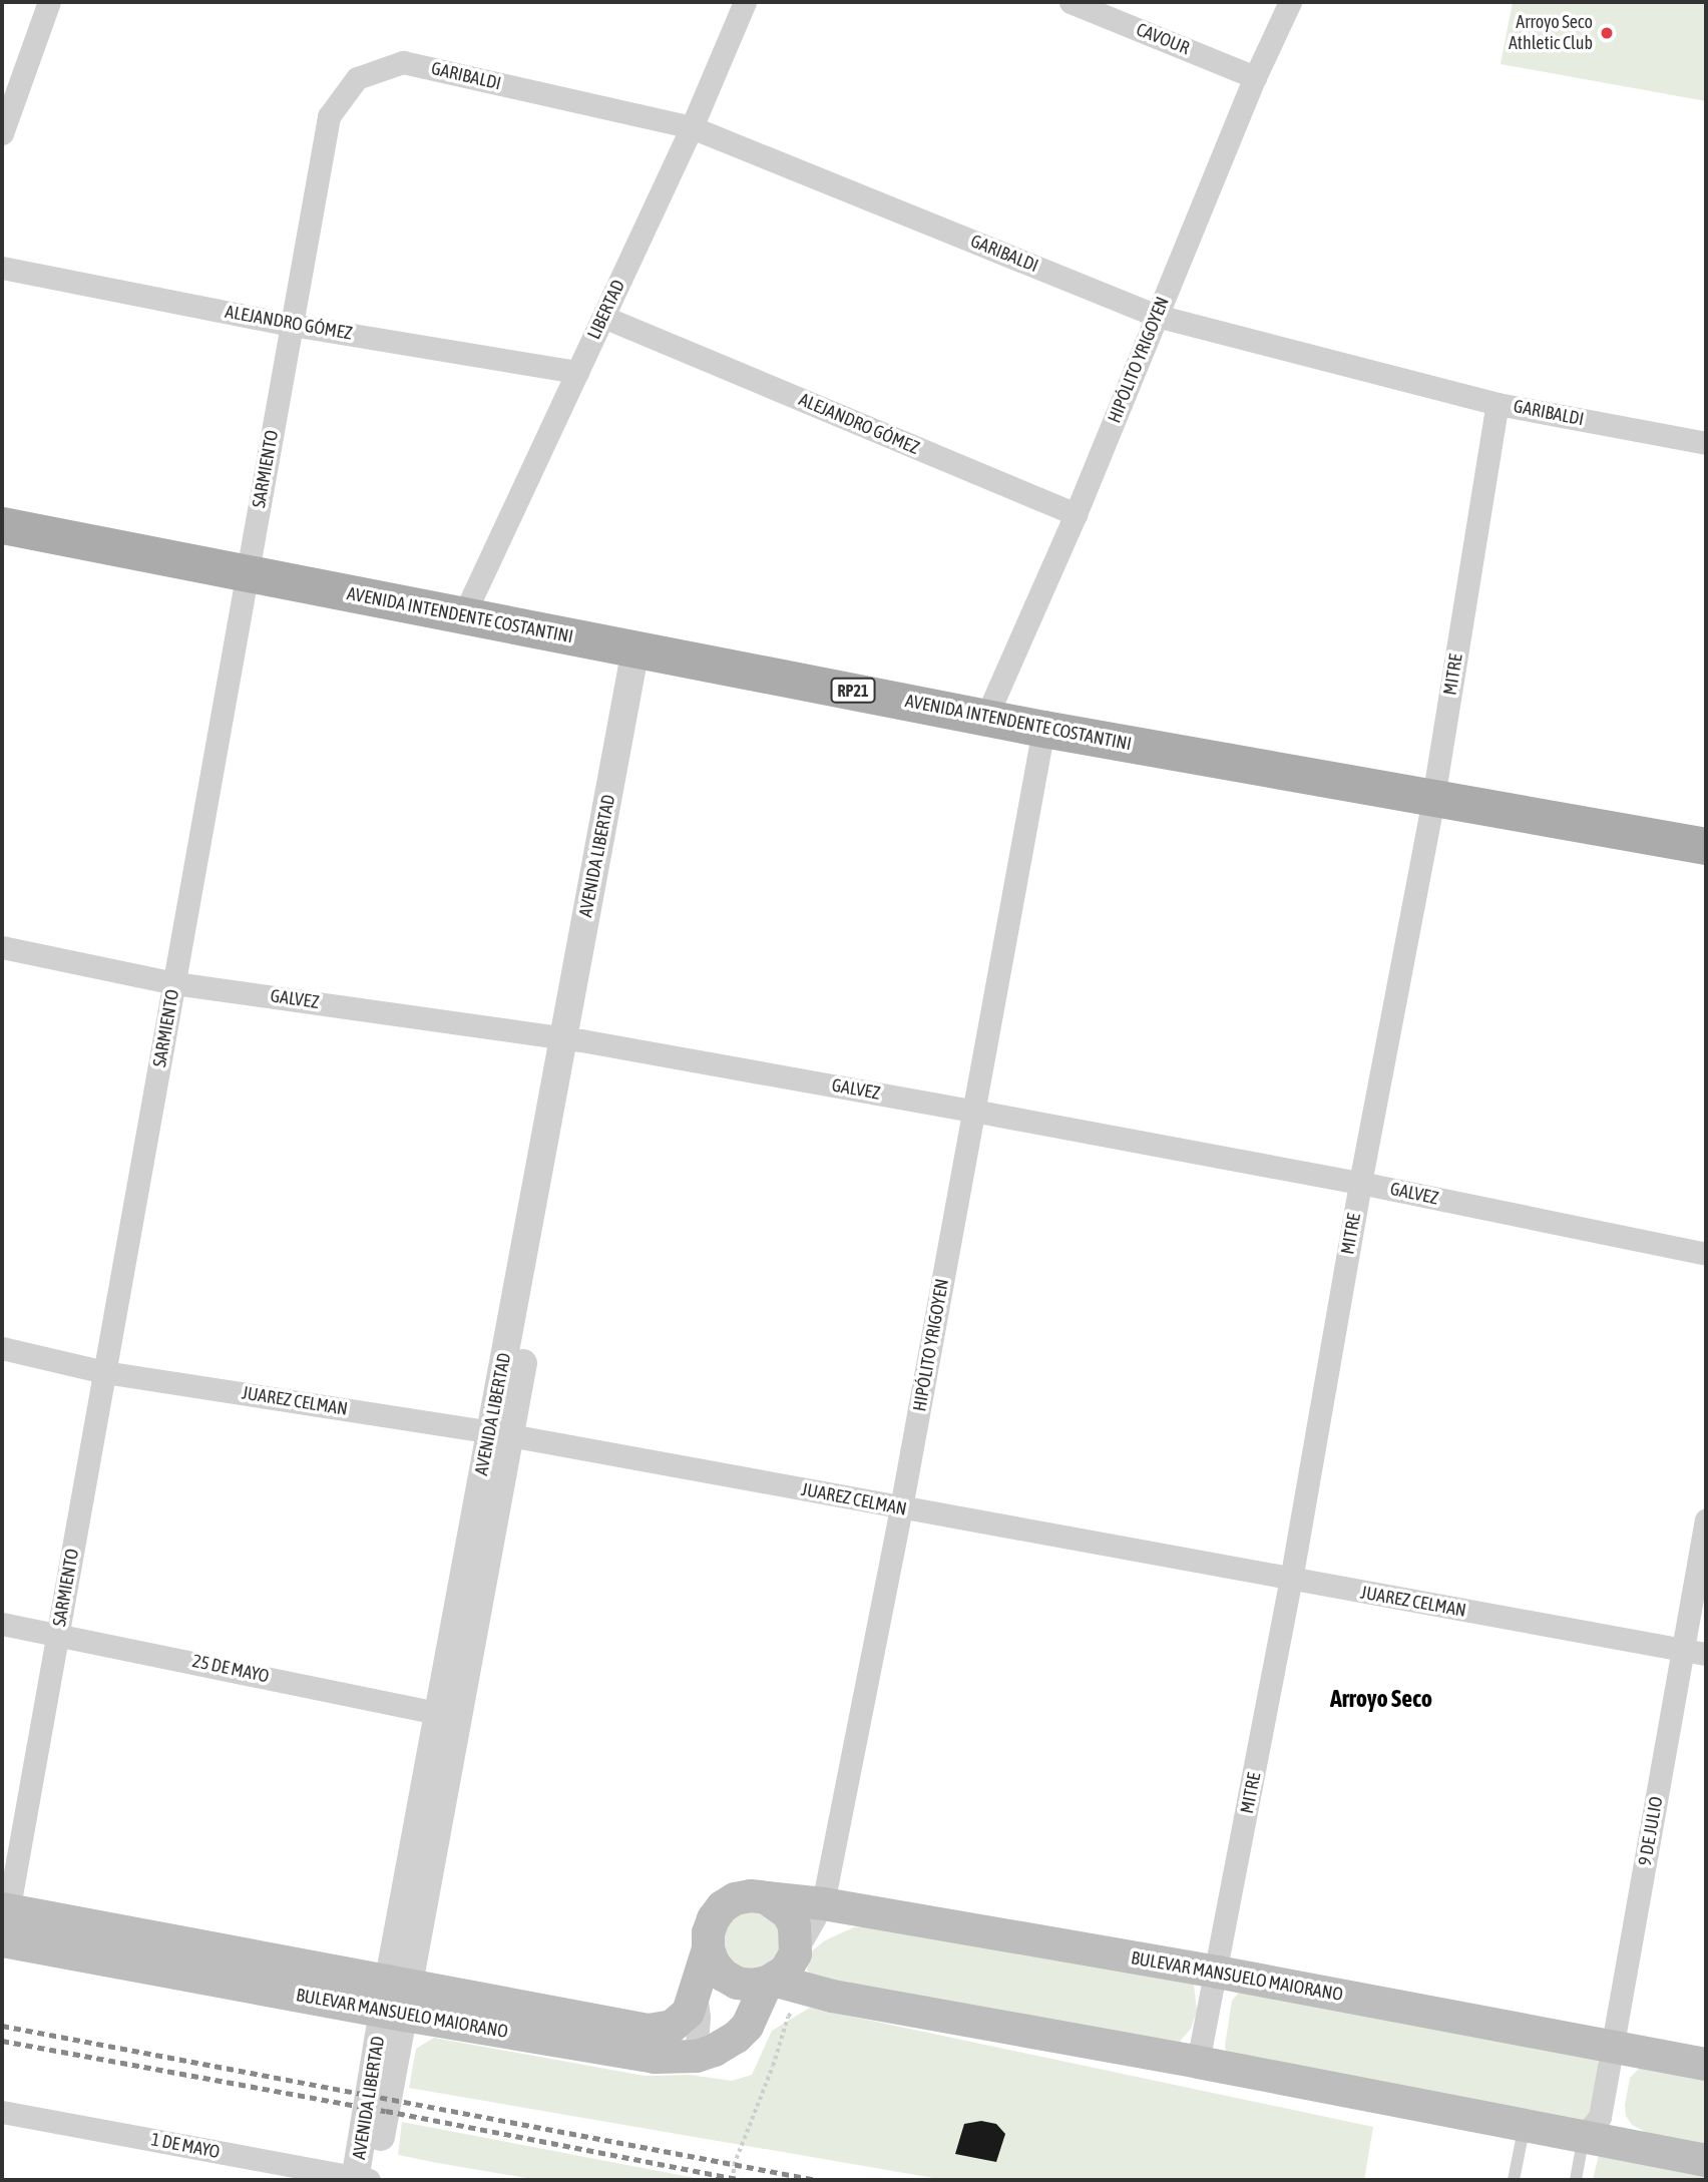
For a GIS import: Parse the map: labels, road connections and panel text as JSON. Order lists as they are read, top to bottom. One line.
{"streets":{"main road":["AVENIDA INTENDENTE COSTANTINI","RP21","BULEVAR MANSUELO MAIORANO"],"street":["CAVOUR","GARIBALDI","LIBERTAD","ALEJANDRO GÓMEZ","HIPÓLITO YRIGOYEN","SARMIENTO","MITRE","AVENIDA LIBERTAD","GALVEZ","JUAREZ CELMAN","25 DE MAYO","9 DE JULIO","1 DE MAYO"]},"crossings":[["CAVOUR","HIPÓLITO YRIGOYEN"],["GARIBALDI","LIBERTAD"],["GARIBALDI","HIPÓLITO YRIGOYEN"],["GARIBALDI","SARMIENTO"],["GARIBALDI","MITRE"],["LIBERTAD","ALEJANDRO GÓMEZ"],["LIBERTAD","AVENIDA INTENDENTE COSTANTINI"],["ALEJANDRO GÓMEZ","HIPÓLITO YRIGOYEN"],["ALEJANDRO GÓMEZ","SARMIENTO"],["HIPÓLITO YRIGOYEN","AVENIDA INTENDENTE COSTANTINI"],["HIPÓLITO YRIGOYEN","GALVEZ"],["HIPÓLITO YRIGOYEN","JUAREZ CELMAN"],["HIPÓLITO YRIGOYEN","BULEVAR MANSUELO MAIORANO"],["SARMIENTO","AVENIDA INTENDENTE COSTANTINI"],["SARMIENTO","GALVEZ"],["SARMIENTO","JUAREZ CELMAN"],["SARMIENTO","25 DE MAYO"],["SARMIENTO","BULEVAR MANSUELO MAIORANO"],["AVENIDA INTENDENTE COSTANTINI","MITRE"],["AVENIDA INTENDENTE COSTANTINI","AVENIDA LIBERTAD"],["MITRE","GALVEZ"],["MITRE","JUAREZ CELMAN"],["MITRE","BULEVAR MANSUELO MAIORANO"],["AVENIDA LIBERTAD","GALVEZ"],["AVENIDA LIBERTAD","JUAREZ CELMAN"],["AVENIDA LIBERTAD","25 DE MAYO"],["AVENIDA LIBERTAD","BULEVAR MANSUELO MAIORANO"],["AVENIDA LIBERTAD","1 DE MAYO"],["JUAREZ CELMAN","9 DE JULIO"],["9 DE JULIO","BULEVAR MANSUELO MAIORANO"]],"districts":["Arroyo Seco"],"places":["Arroyo Seco Athletic Club"]}
